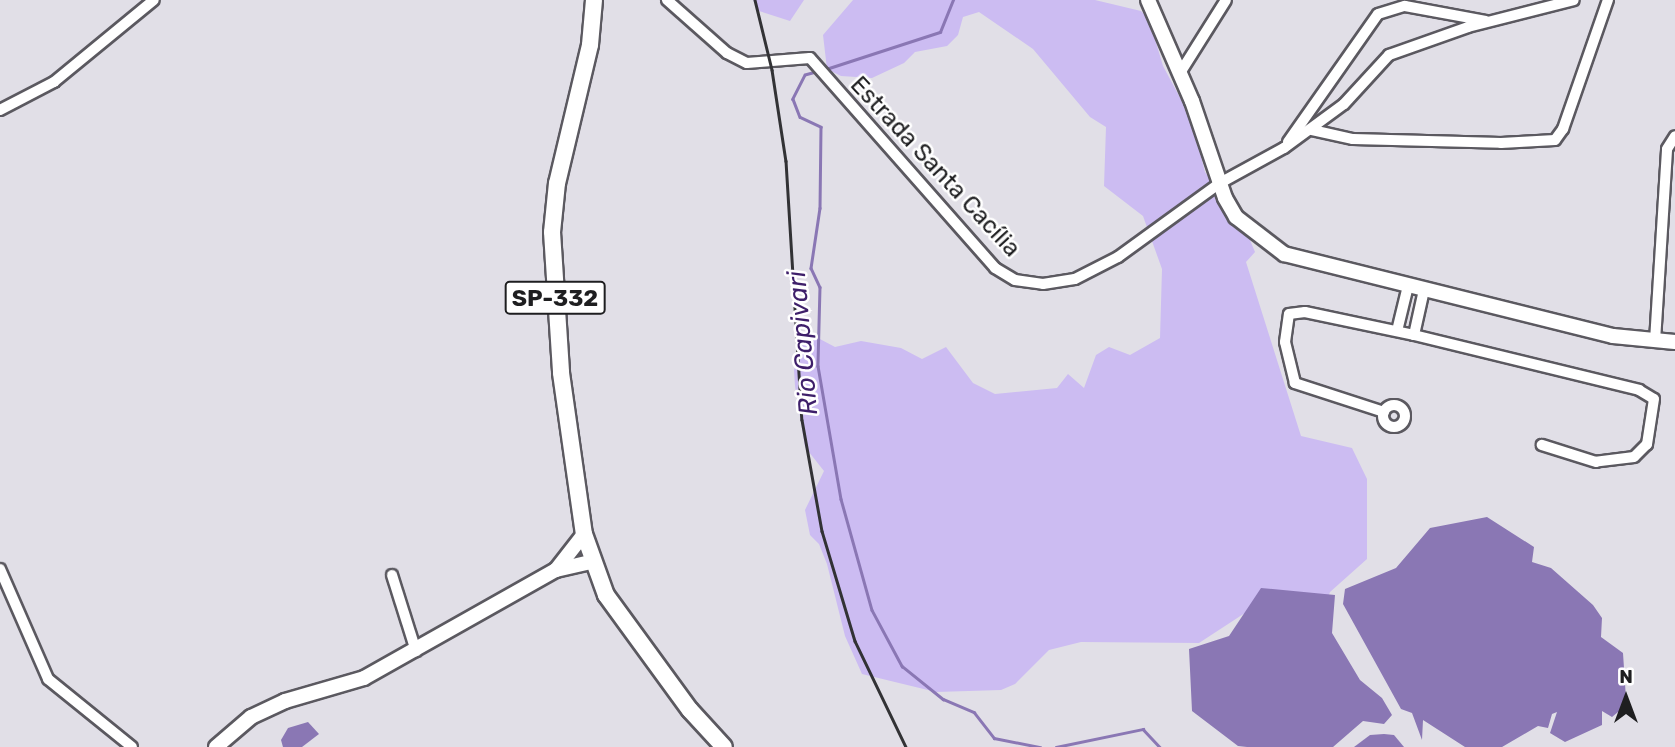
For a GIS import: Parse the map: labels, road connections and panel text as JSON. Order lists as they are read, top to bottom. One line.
{"streets":{"main road":["SP-332"],"street":["Estrada Santa Cacília"]},"water":["Rio Capivari"],"north":"top"}
